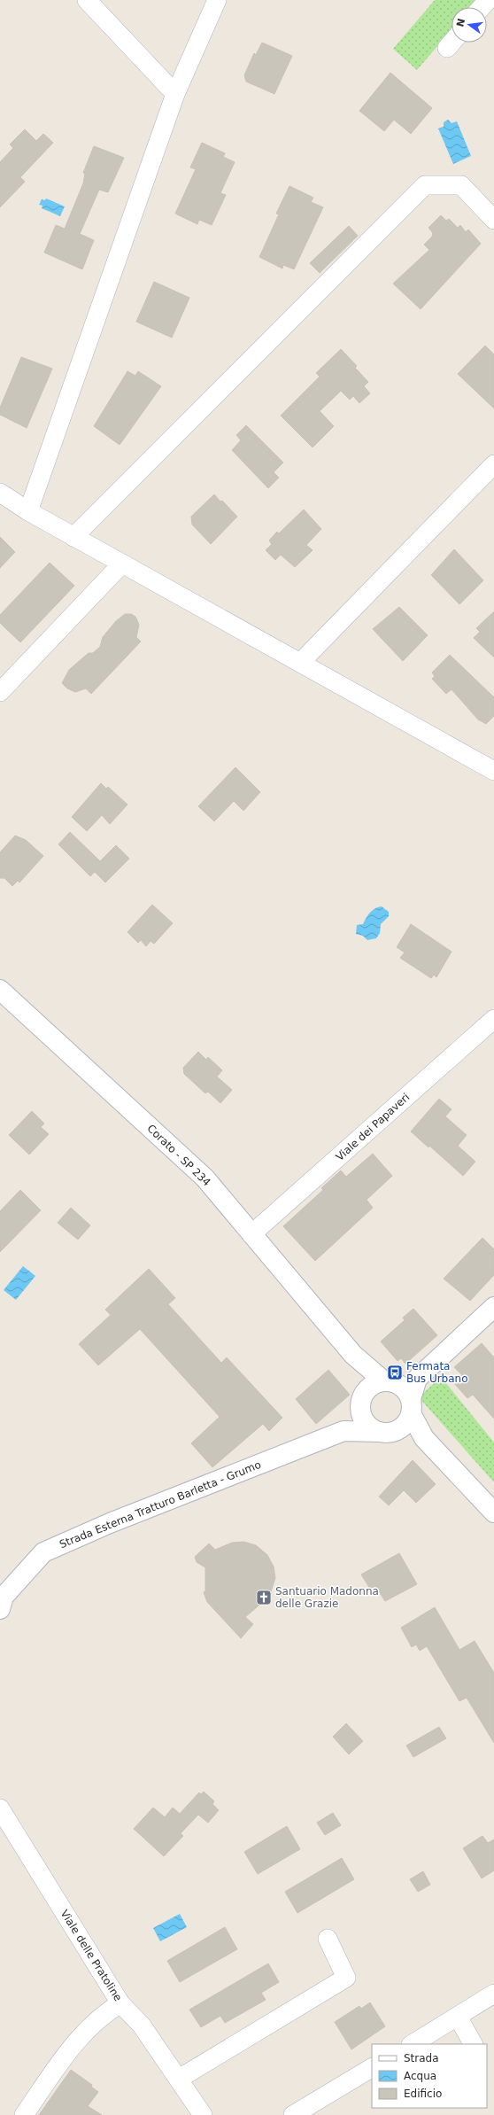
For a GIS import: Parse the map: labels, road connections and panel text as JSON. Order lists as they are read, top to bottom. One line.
{"streets":{"main road":["Corato - SP 234","Strada Esterna Tratturo Barletta - Grumo"],"street":["Viale dei Papaveri","Viale delle Pratoline"]},"crossings":[["Viale dei Papaveri","Corato - SP 234"],["Corato - SP 234","Strada Esterna Tratturo Barletta - Grumo"]],"places":{"bus stop":["Fermata Bus Urbano"],"church":["Santuario Madonna delle Grazie"]},"legend":["Strada","Acqua","Edificio"],"north":"left"}
